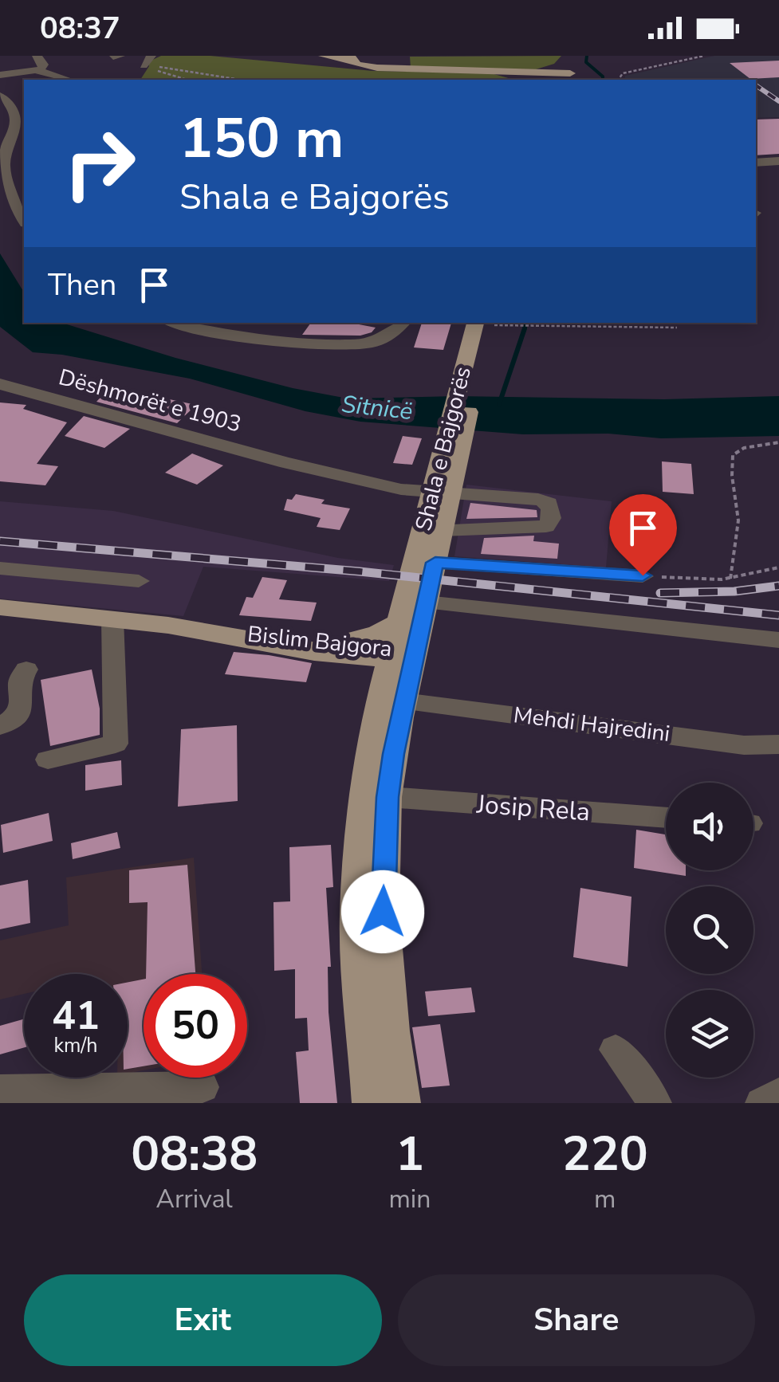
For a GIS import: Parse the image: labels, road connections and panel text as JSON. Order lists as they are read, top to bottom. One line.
{"streets":{"main road":["Shala e Bajgorës","Bislim Bajgora"],"street":["Dëshmorët e 1903","Mehdi Hajredini","Josip Rela"]},"crossings":[["Dëshmorët e 1903","Shala e Bajgorës"]],"water":["Sitnicë"],"page":{"status":"08:37","turn":["150 m","Shala e Bajgorës"],"then":"Then","speed":"41 km/h","limit":"50","eta":["08:38","Arrival","1","min","220","m"],"buttons":["Exit","Share"]}}
